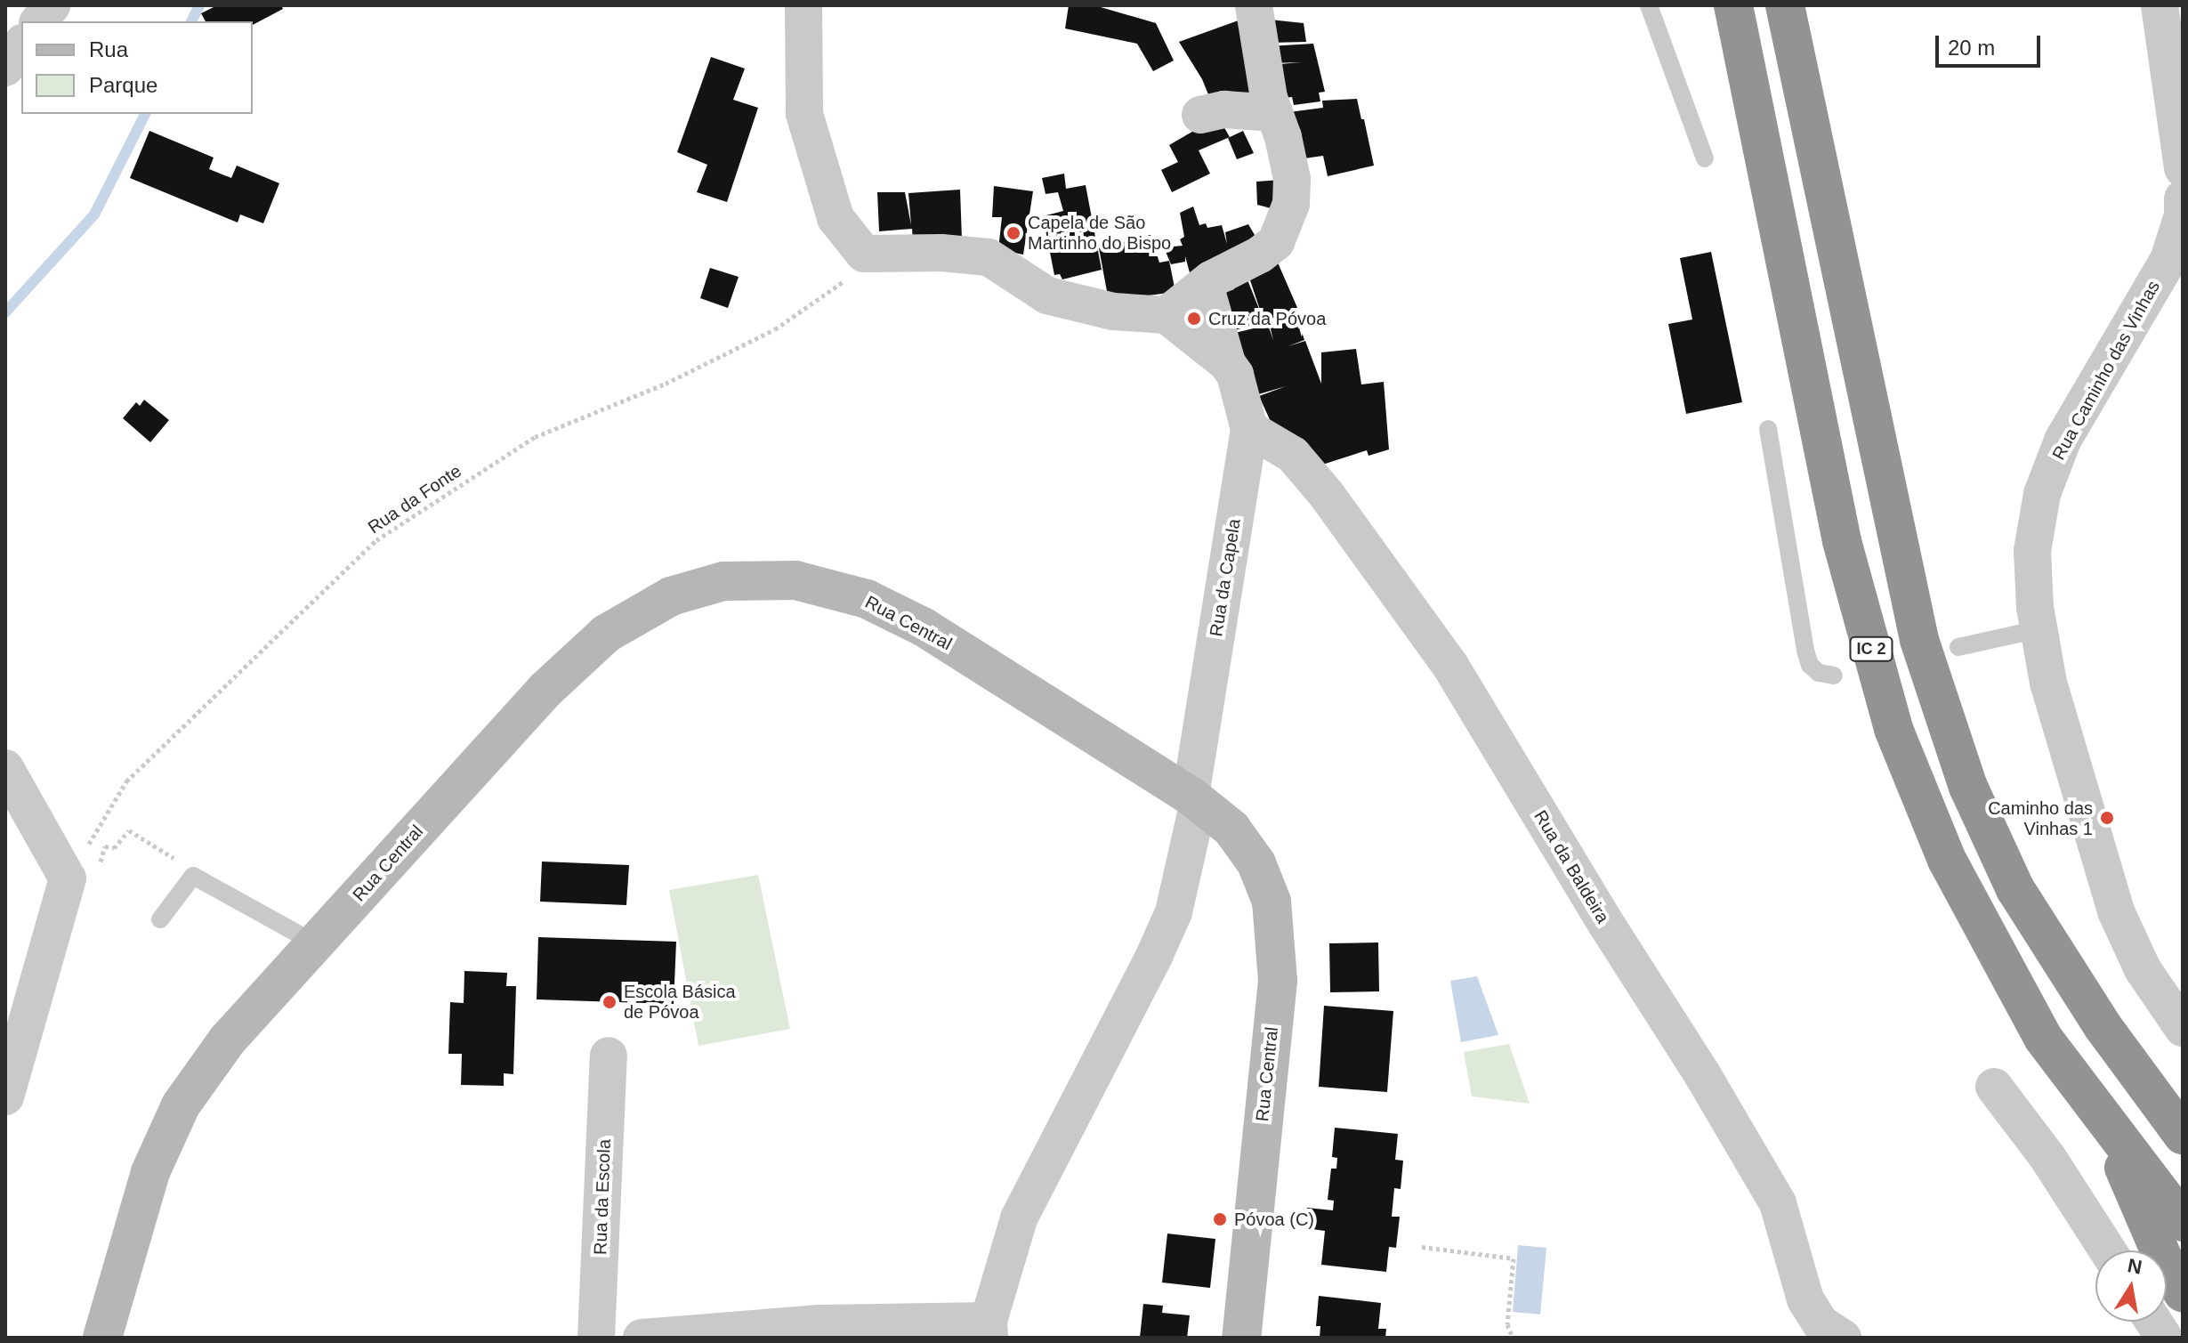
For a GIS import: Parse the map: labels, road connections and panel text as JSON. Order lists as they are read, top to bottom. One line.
{"streets":{"highway":["IC 2"],"street":["Rua Caminho das Vinhas","Rua da Capela","Rua Central","Rua da Baldeira","Rua da Escola"],"path":["Rua da Fonte"]},"crossings":[["Rua da Capela","Rua Central"],["Rua da Capela","Rua da Baldeira"]],"places":["Capela de São Martinho do Bispo","Cruz da Póvoa","Caminho das Vinhas 1","Escola Básica de Póvoa","Póvoa (C)"],"legend":["Rua","Parque"],"scale_bar":"20 m","north":"top"}
